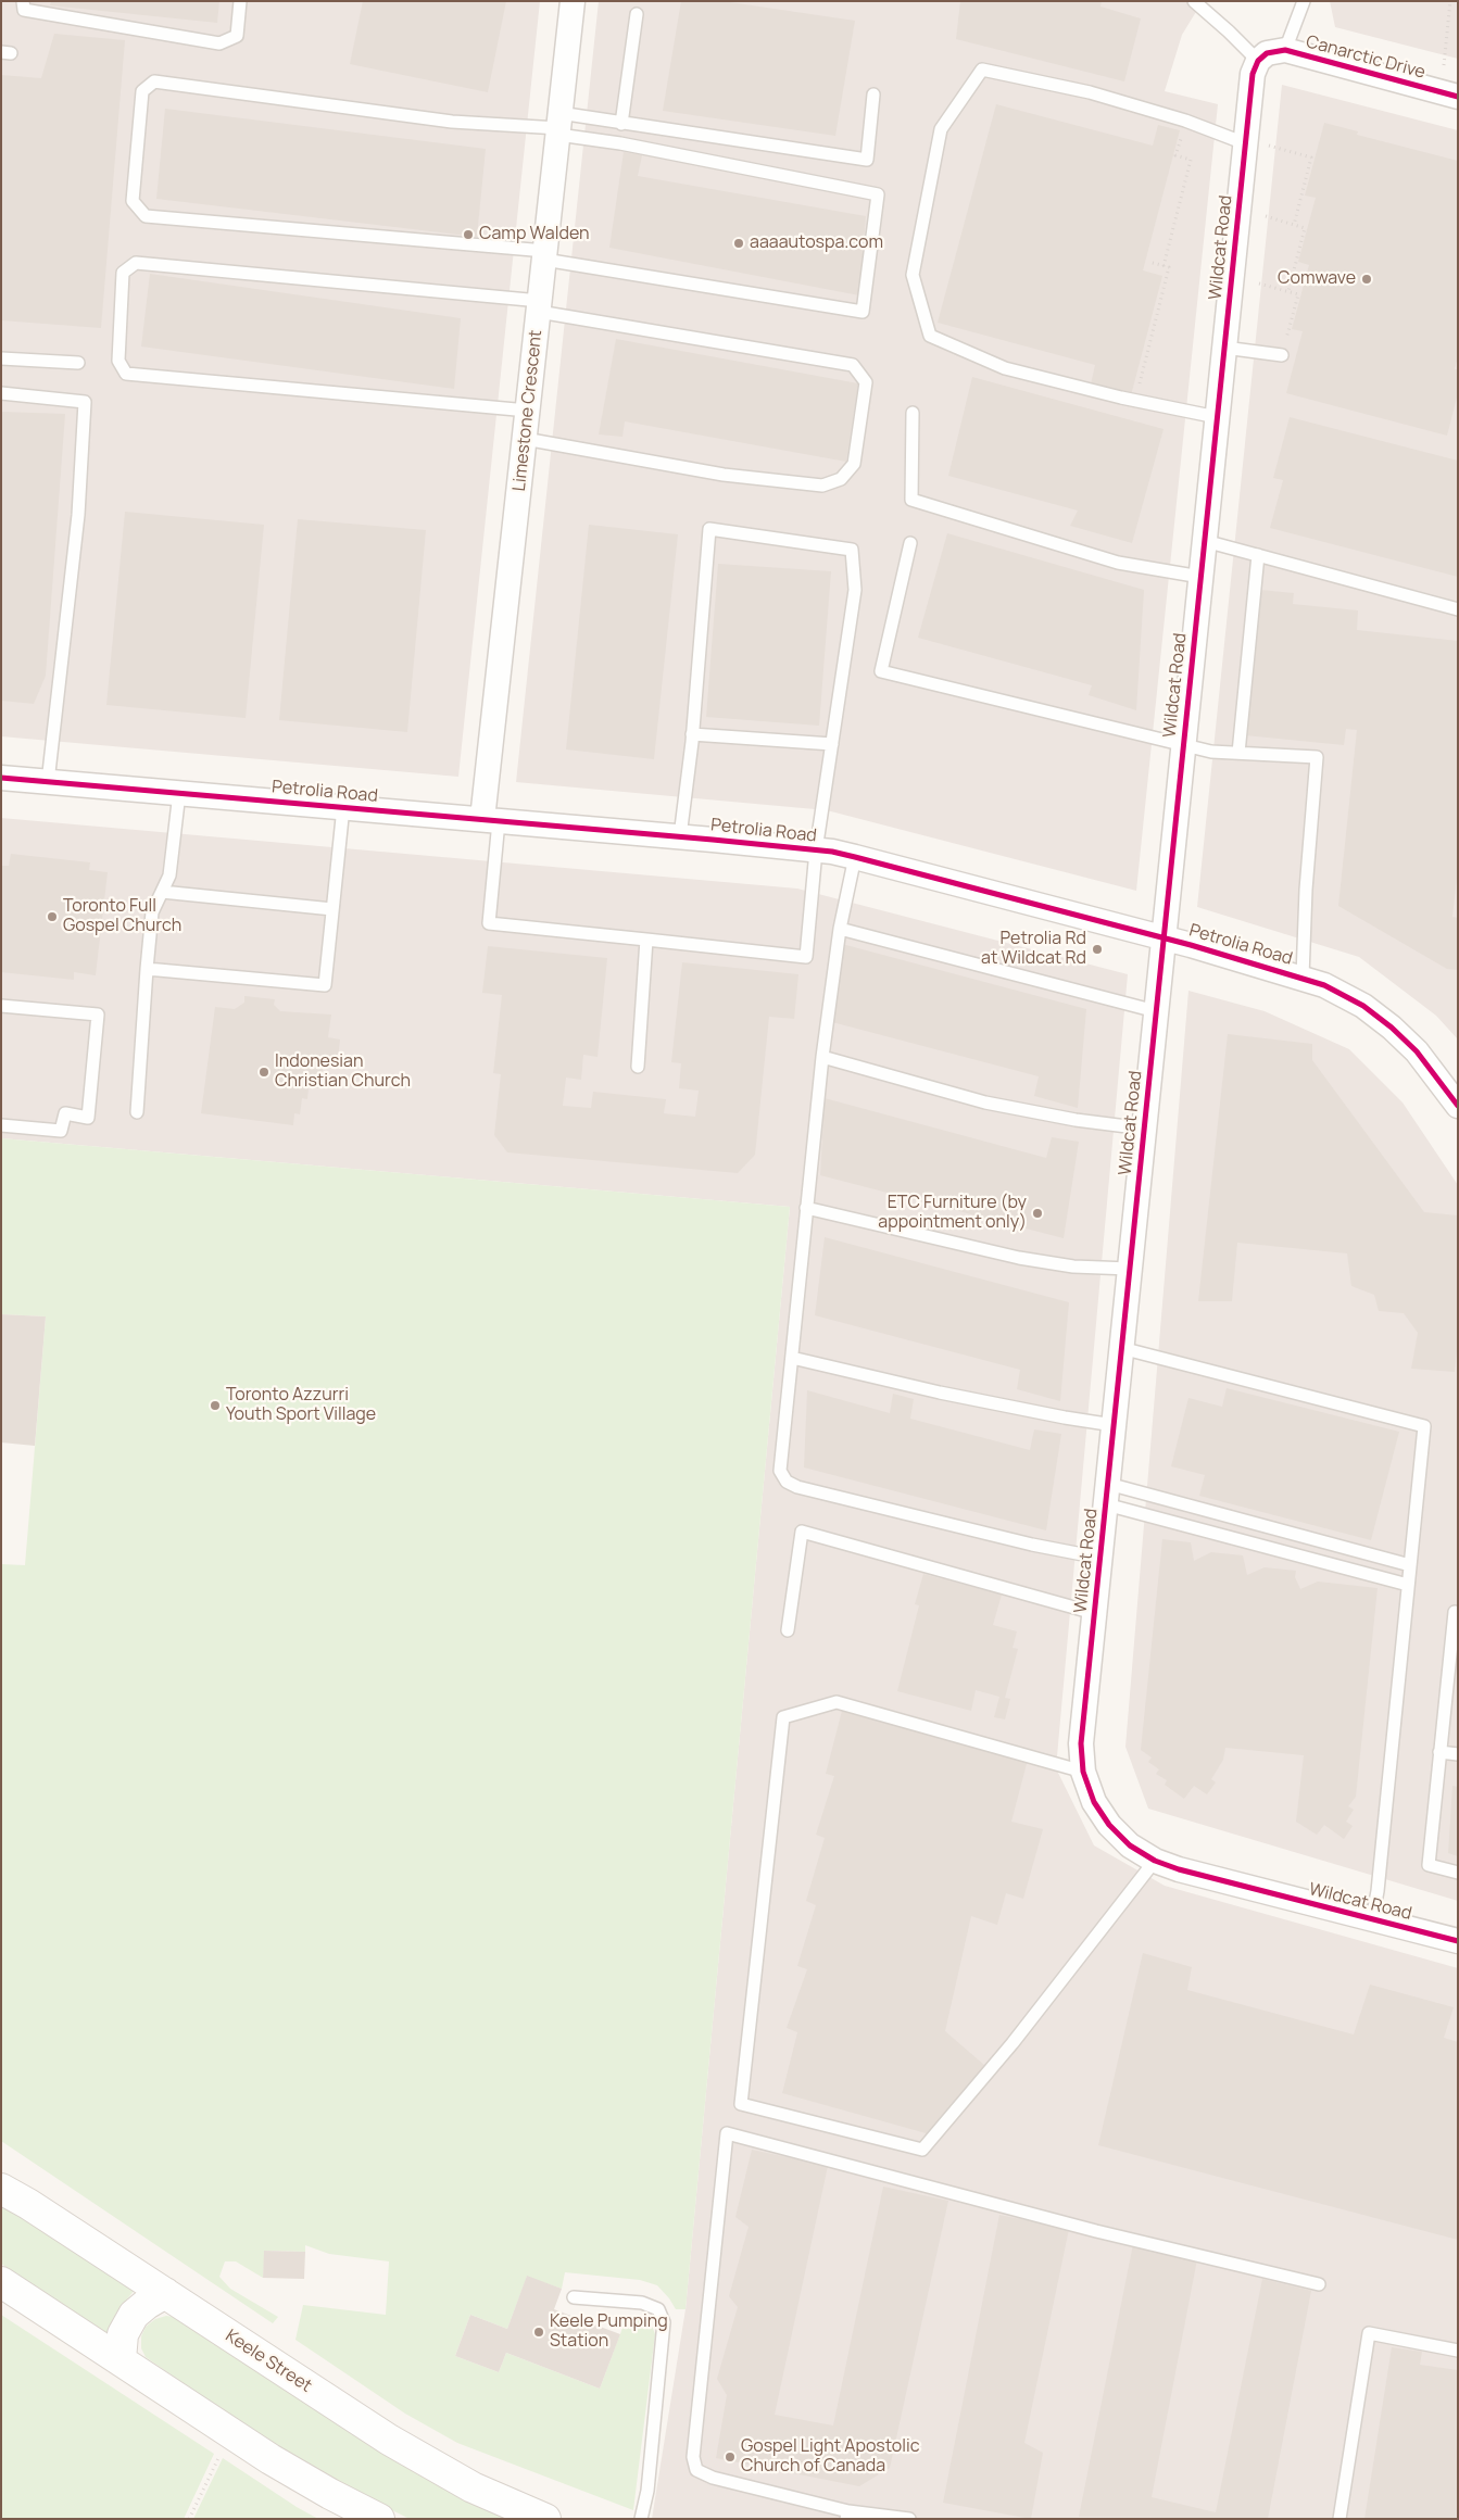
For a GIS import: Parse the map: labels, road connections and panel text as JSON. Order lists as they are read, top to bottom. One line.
{"streets":{"main road":["Keele Street"],"street":["Canarctic Drive","Wildcat Road","Limestone Crescent","Petrolia Road"]},"crossings":[["Canarctic Drive","Wildcat Road"],["Wildcat Road","Petrolia Road"],["Limestone Crescent","Petrolia Road"]],"places":["Camp Walden","aaaautospa.com","Comwave","Toronto Full Gospel Church","Petrolia Rd at Wildcat Rd","Indonesian Christian Church","ETC Furniture (by appointment only)","Toronto Azzurri Youth Sport Village","Keele Pumping Station","Gospel Light Apostolic Church of Canada"]}
